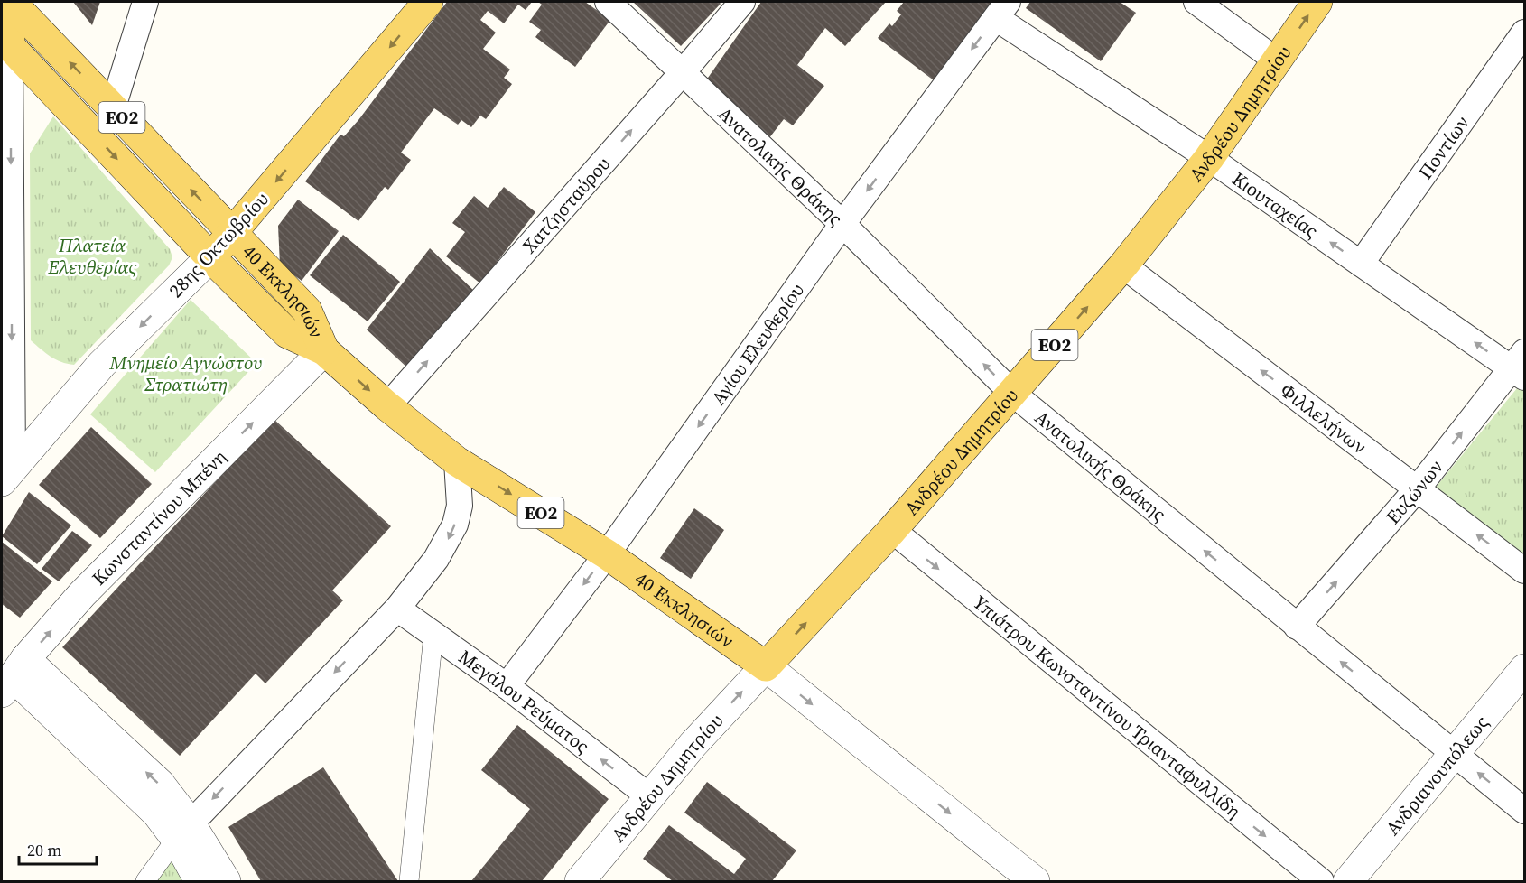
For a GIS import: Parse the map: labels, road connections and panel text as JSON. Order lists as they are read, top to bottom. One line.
{"streets":{"main road":["Ανδρέου Δημητρίου","ΕΟ2","28ης Οκτωβρίου","40 Εκκλησιών"],"street":["Ποντίων","Ανατολικής Θράκης","Κιουταχείας","Χατζησταύρου","Αγίου Ελευθερίου","Φιλλελήνων","Ευζώνων","Κωνσταντίνου Μπένη","Μεγάλου Ρεύματος","Υπιάτρου Κωνσταντίνου Τριανταφυλλίδη","Ανδριανουπόλεως"]},"crossings":[["Ανδρέου Δημητρίου","Ανατολικής Θράκης"],["Ανδρέου Δημητρίου","Κιουταχείας"],["Ανδρέου Δημητρίου","40 Εκκλησιών"],["Ανδρέου Δημητρίου","Φιλλελήνων"],["Ανδρέου Δημητρίου","Μεγάλου Ρεύματος"],["Ανδρέου Δημητρίου","Υπιάτρου Κωνσταντίνου Τριανταφυλλίδη"],["ΕΟ2","40 Εκκλησιών"],["Ποντίων","Κιουταχείας"],["Ανατολικής Θράκης","Χατζησταύρου"],["Ανατολικής Θράκης","Αγίου Ελευθερίου"],["Ανατολικής Θράκης","Ευζώνων"],["Ανατολικής Θράκης","Ανδριανουπόλεως"],["Κιουταχείας","Αγίου Ελευθερίου"],["Κιουταχείας","Ευζώνων"],["Χατζησταύρου","40 Εκκλησιών"],["28ης Οκτωβρίου","40 Εκκλησιών"],["40 Εκκλησιών","Αγίου Ελευθερίου"],["40 Εκκλησιών","Κωνσταντίνου Μπένη"],["Αγίου Ελευθερίου","Μεγάλου Ρεύματος"],["Φιλλελήνων","Ευζώνων"]],"one_way":["Ανδρέου Δημητρίου","Ανατολικής Θράκης","Κιουταχείας","Χατζησταύρου","28ης Οκτωβρίου","Αγίου Ελευθερίου","Φιλλελήνων","Ευζώνων","Μεγάλου Ρεύματος","Υπιάτρου Κωνσταντίνου Τριανταφυλλίδη"],"parks":["Πλατεία Ελευθερίας","Μνημείο Αγνώστου Στρατιώτη"],"scale_bar":"20 m"}
